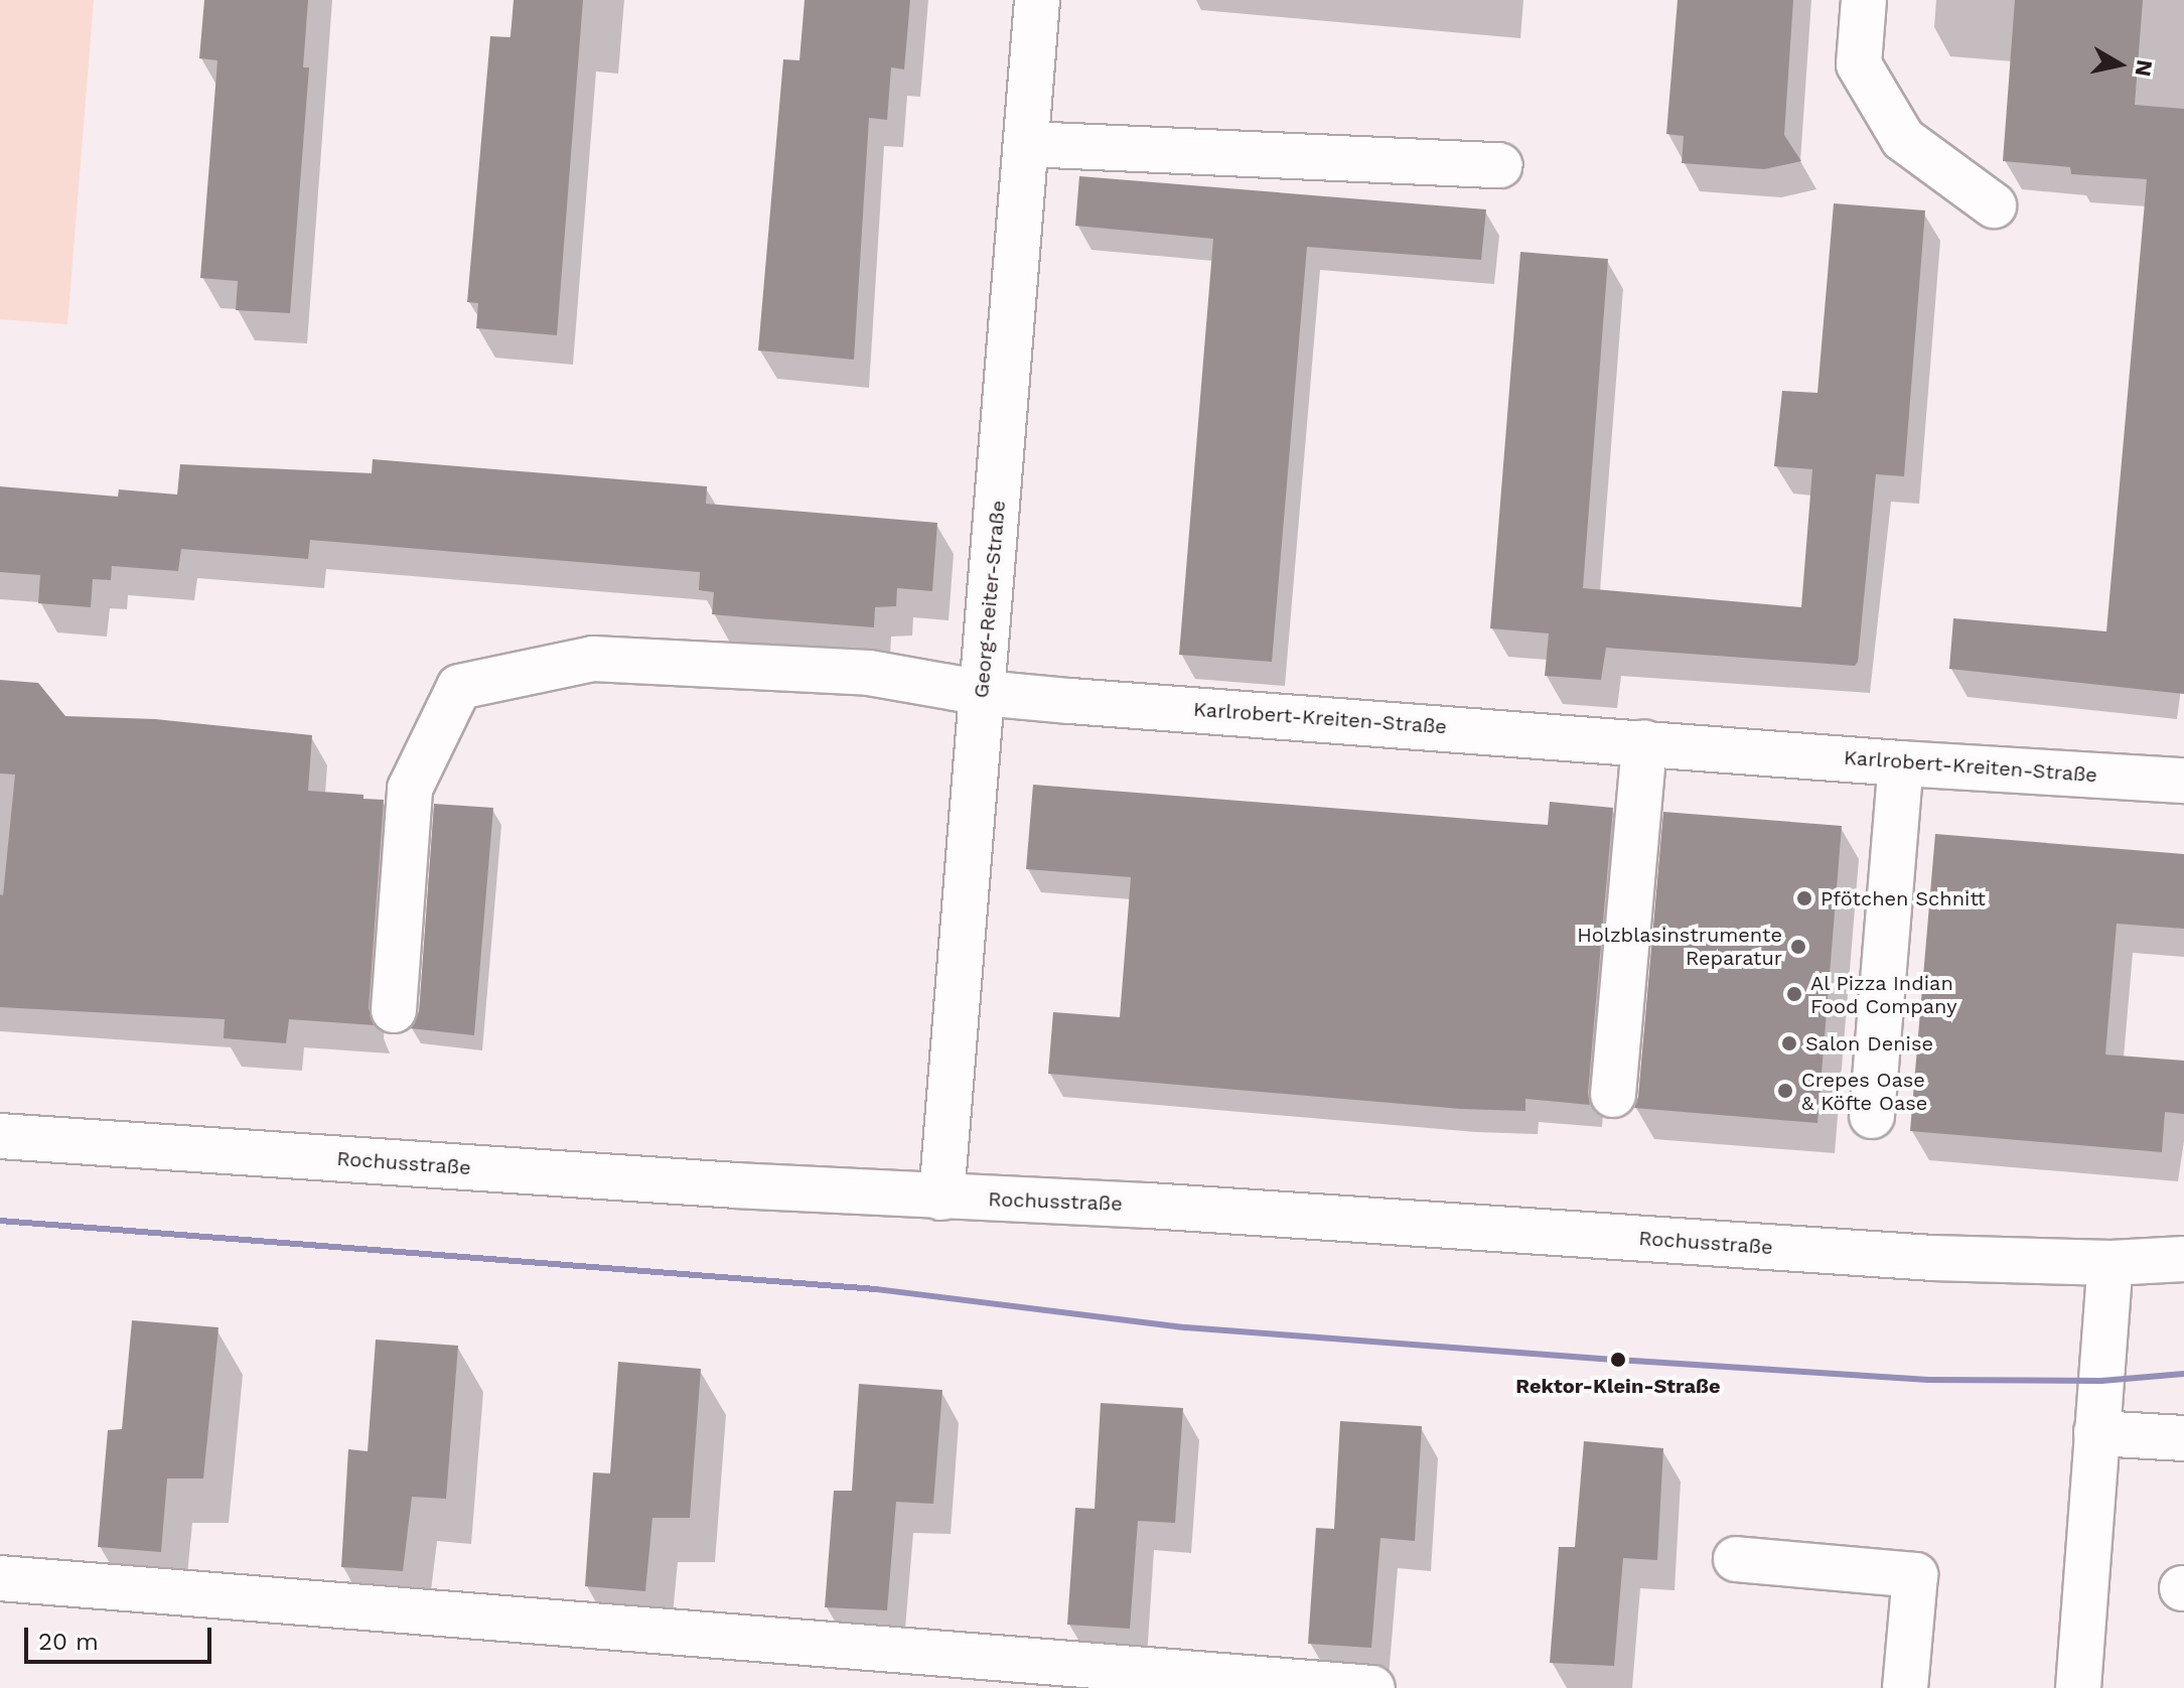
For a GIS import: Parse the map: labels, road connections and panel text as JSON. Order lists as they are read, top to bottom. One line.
{"streets":{"street":["Georg-Reiter-Straße","Karlrobert-Kreiten-Straße","Rochusstraße"]},"crossings":[["Georg-Reiter-Straße","Karlrobert-Kreiten-Straße"],["Georg-Reiter-Straße","Rochusstraße"]],"places":["Pfötchen Schnitt","Holzblasinstrumente Reparatur","Al Pizza Indian Food Company","Salon Denise","Crepes Oase & Köfte Oase","Rektor-Klein-Straße"],"scale_bar":"20 m","north":"right"}
